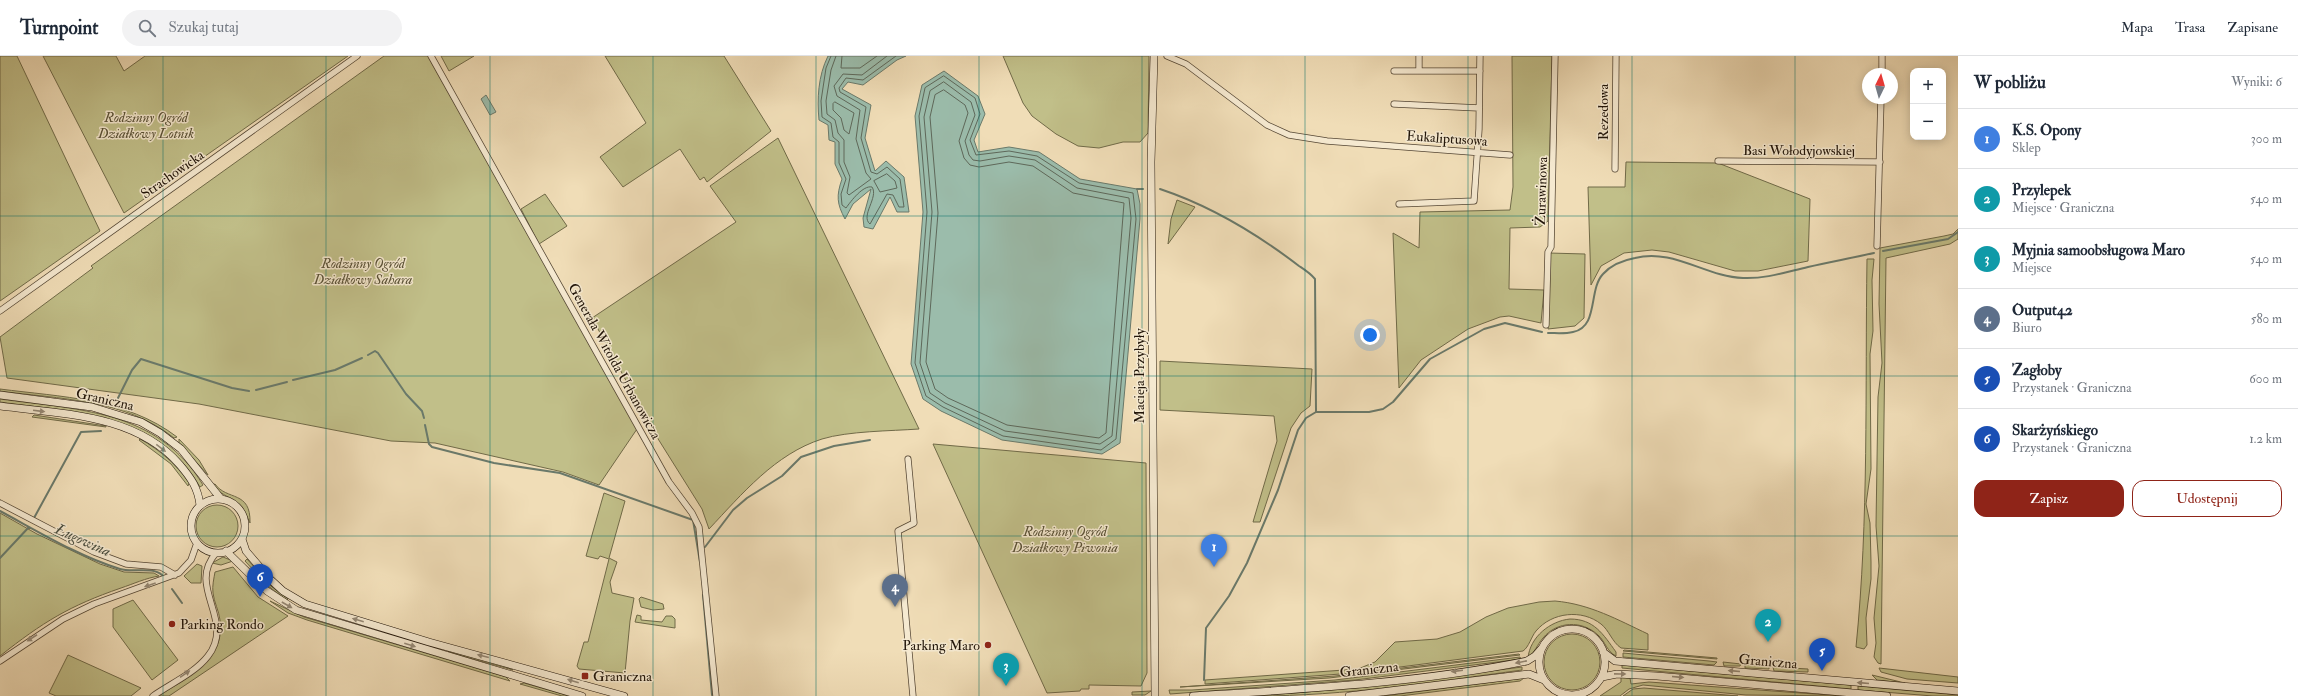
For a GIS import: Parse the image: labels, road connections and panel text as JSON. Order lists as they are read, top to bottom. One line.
{"streets":{"main road":["Macieja Przybyły","Graniczna"],"street":["Rezedowa","Eukaliptusowa","Basi Wołodyjowskiej","Strachowicka","Żurawinowa","Generała Witolda Urbanowicza"]},"water":["Ługowina"],"parks":["Rodzinny Ogród Działkowy Lotnik","Rodzinny Ogród Działkowy Sahara","Rodzinny Ogród Działkowy Piwonia"],"places":{"other":["Parking Rondo","Parking Maro"],"transit":["Graniczna"]},"north":"top","page":{"header":"Turnpoint","search":"Szukaj tutaj","nav":["Mapa","Trasa","Zapisane"],"heading":["W pobliżu","Wyniki: 6"],"map_buttons":["+","−"],"list":[{"mark":"1","name":"K.S. Opony","note":"Sklep","value":"300 m"},{"mark":"2","name":"Przylepek","note":"Miejsce · Graniczna","value":"540 m"},{"mark":"3","name":"Myjnia samoobsługowa Maro","note":"Miejsce","value":"540 m"},{"mark":"4","name":"Output42","note":"Biuro","value":"580 m"},{"mark":"5","name":"Zagłoby","note":"Przystanek · Graniczna","value":"600 m"},{"mark":"6","name":"Skarżyńskiego","note":"Przystanek · Graniczna","value":"1.2 km"}],"buttons":["Zapisz","Udostępnij"],"pins":["1","6","4","2","5","3"]}}
